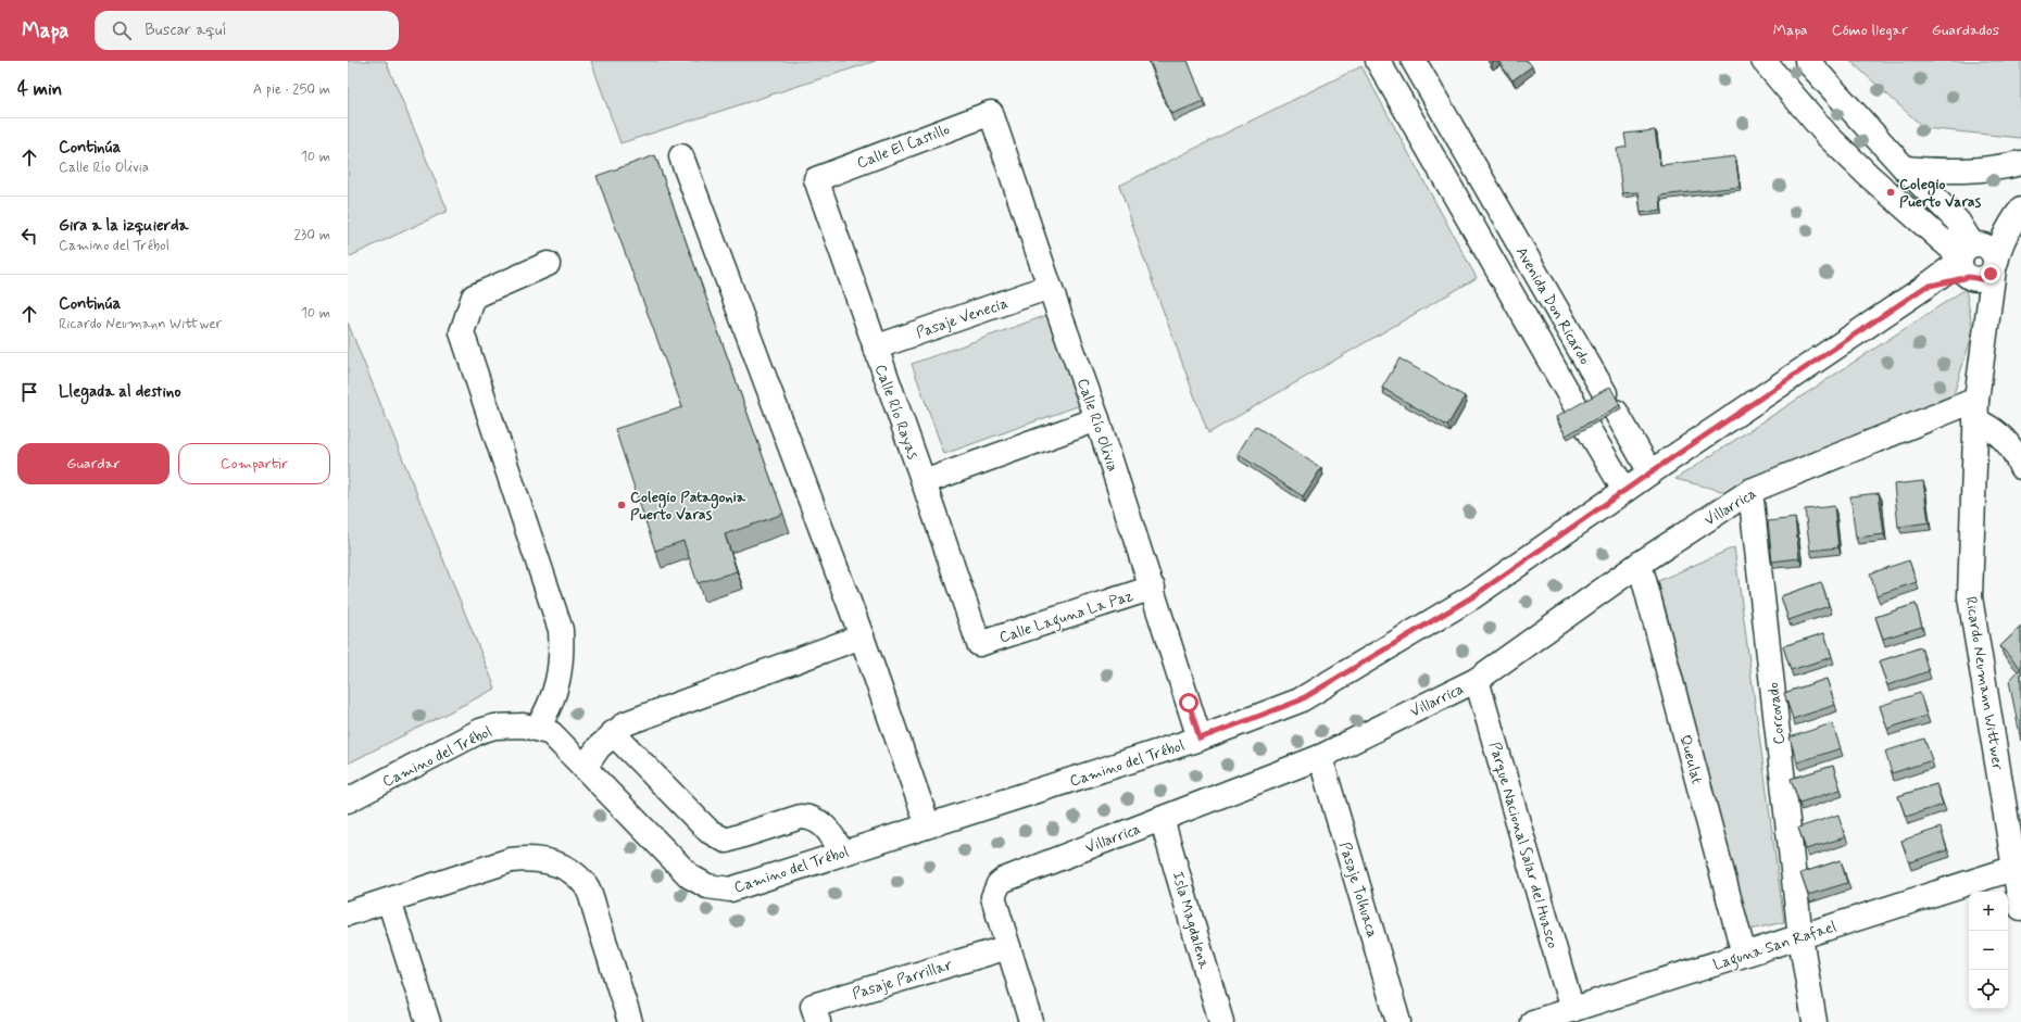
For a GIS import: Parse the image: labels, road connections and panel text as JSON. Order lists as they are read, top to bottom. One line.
{"streets":{"street":["Calle El Castillo","Avenida Don Ricardo","Pasaje Venecia","Calle Río Rayas","Calle Río Olivia","Villarrica","Calle Laguna La Paz","Ricardo Neumann Wittwer","Corcovado","Camino del Trébol","Queulat","Parque Nacional Salar del Huasco","Pasaje Tolhuaca","Isla Magdalena","Laguna San Rafael","Pasaje Parrillar"]},"crossings":[["Calle El Castillo","Calle Río Rayas"],["Calle El Castillo","Calle Río Olivia"],["Avenida Don Ricardo","Camino del Trébol"],["Pasaje Venecia","Calle Río Rayas"],["Pasaje Venecia","Calle Río Olivia"],["Calle Río Rayas","Calle Laguna La Paz"],["Calle Río Olivia","Calle Laguna La Paz"],["Calle Río Olivia","Camino del Trébol"],["Villarrica","Ricardo Neumann Wittwer"],["Villarrica","Corcovado"],["Villarrica","Queulat"],["Villarrica","Parque Nacional Salar del Huasco"],["Villarrica","Pasaje Tolhuaca"],["Villarrica","Isla Magdalena"],["Villarrica","Pasaje Parrillar"],["Ricardo Neumann Wittwer","Camino del Trébol"],["Ricardo Neumann Wittwer","Laguna San Rafael"],["Corcovado","Laguna San Rafael"],["Queulat","Laguna San Rafael"],["Parque Nacional Salar del Huasco","Laguna San Rafael"]],"places":["Colegio Puerto Varas","Colegio Patagonia Puerto Varas"],"page":{"header":"Mapa","search":"Buscar aquí","nav":["Mapa","Cómo llegar","Guardados"],"heading":["4 min","A pie · 250 m"],"list":[["Continúa","Calle Río Olivia","10 m"],["Gira a la izquierda","Camino del Trébol","230 m"],["Continúa","Ricardo Neumann Wittwer","10 m"],"Llegada al destino"],"buttons":["Guardar","Compartir"],"map_buttons":["+","−"]}}
